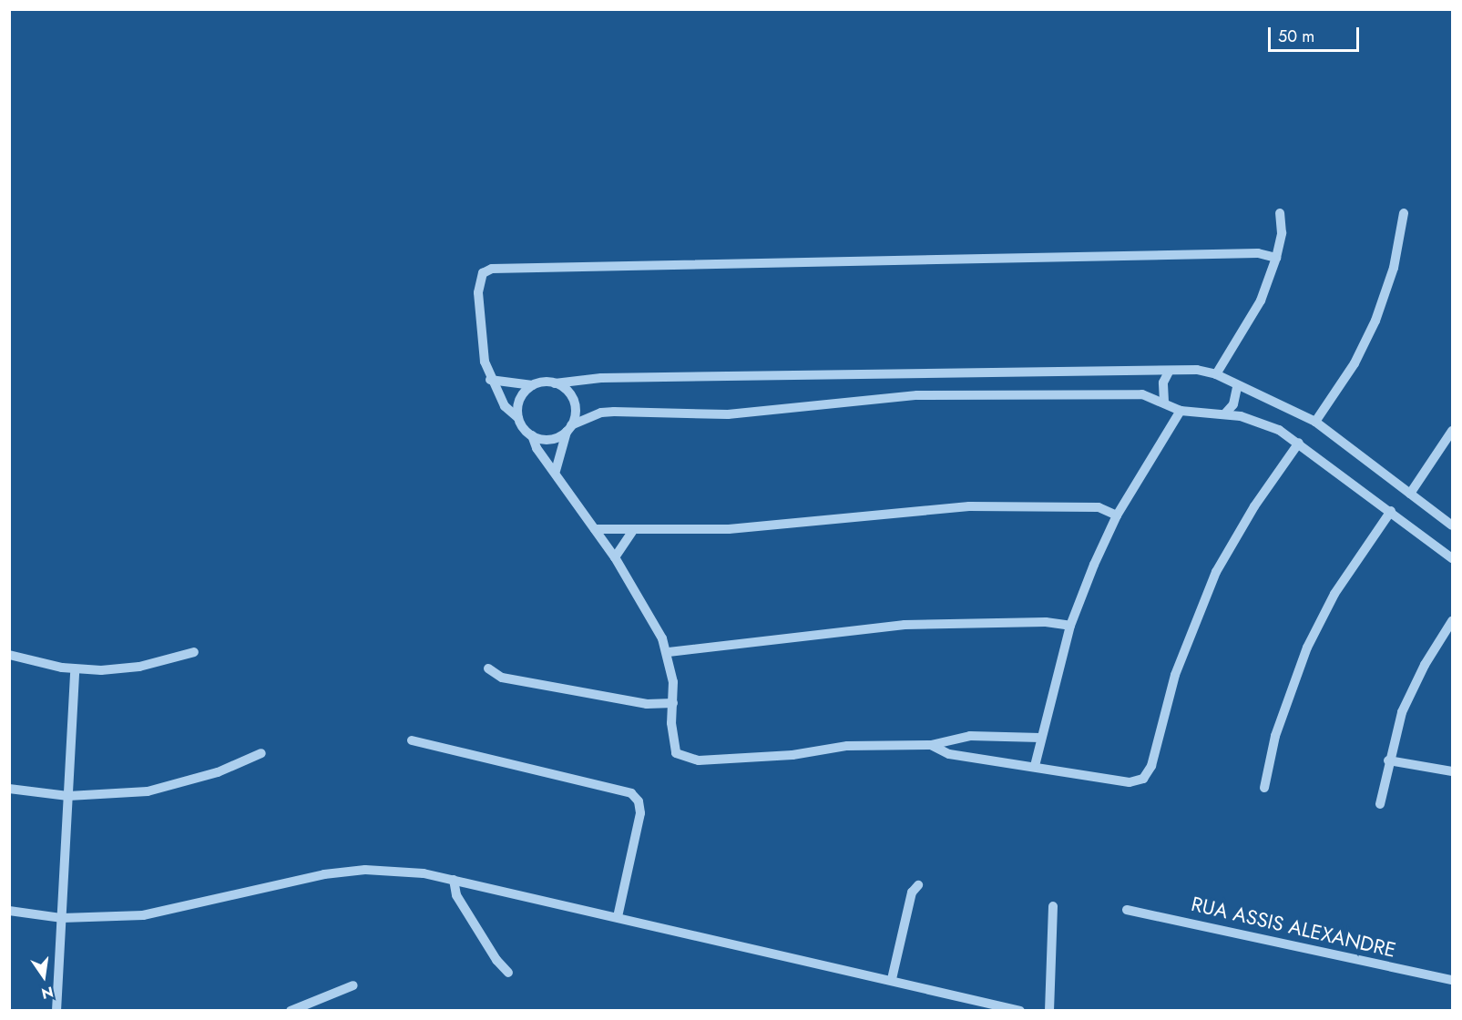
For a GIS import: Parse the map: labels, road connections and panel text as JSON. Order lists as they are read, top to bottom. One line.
{"streets":{"street":["RUA ASSIS ALEXANDRE"]},"scale_bar":"50 m","north":"bottom"}
